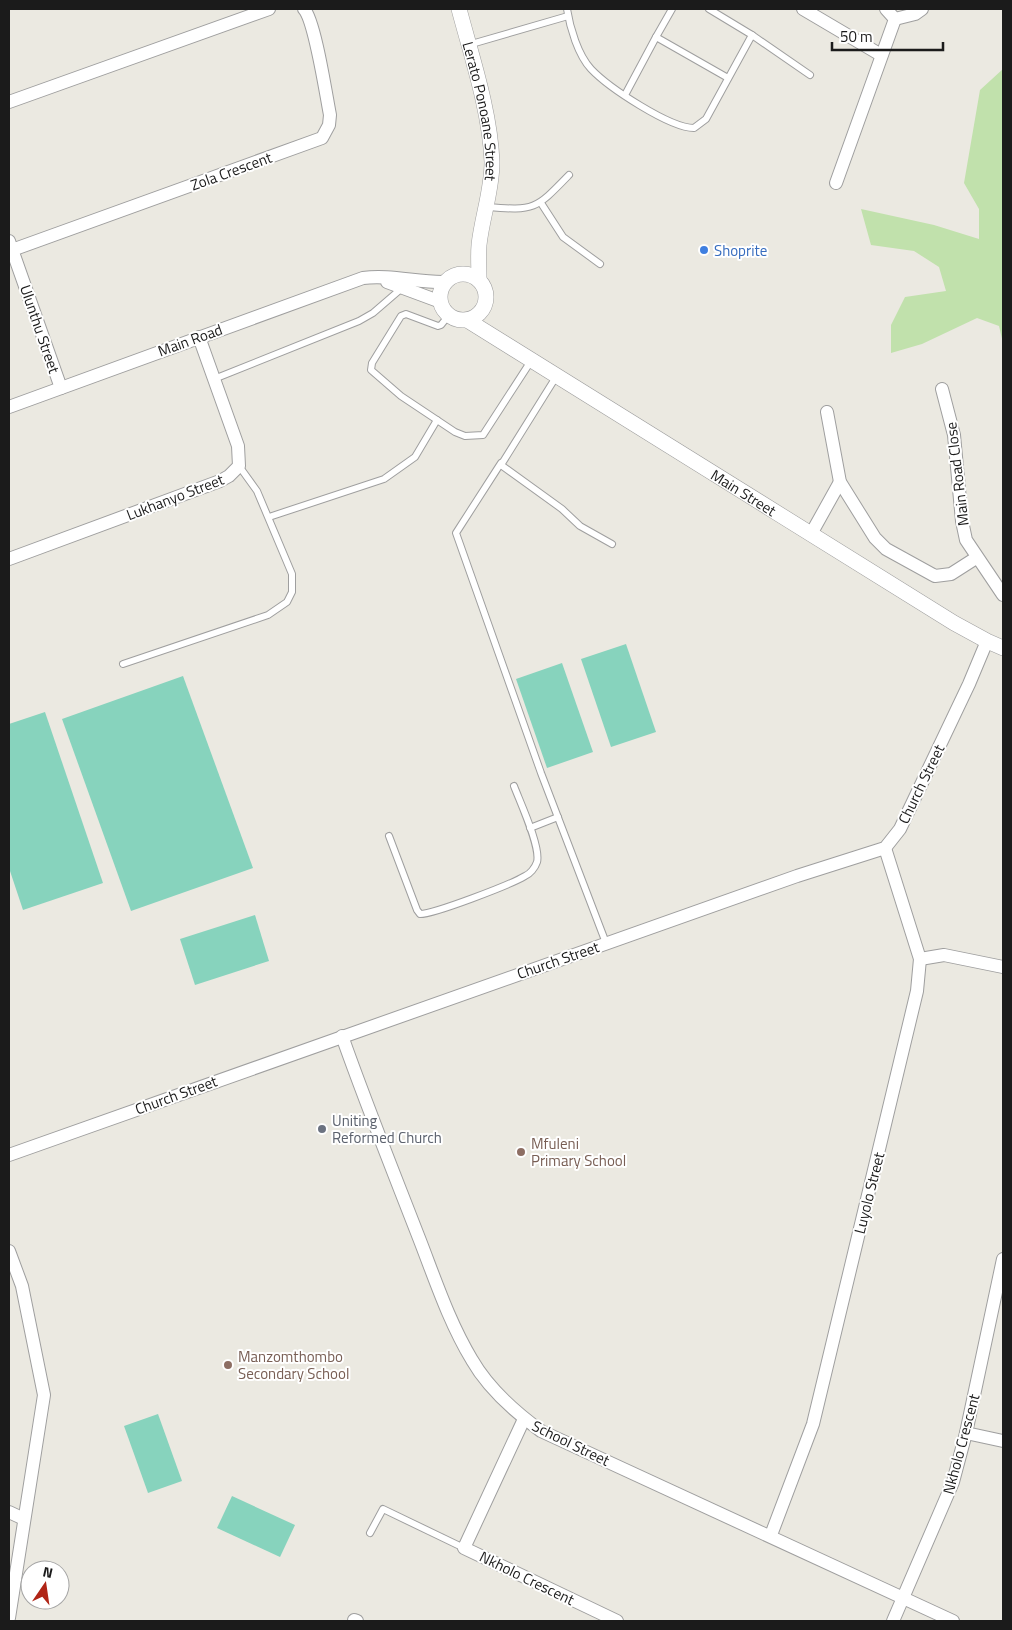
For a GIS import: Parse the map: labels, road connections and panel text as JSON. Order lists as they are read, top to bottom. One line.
{"streets":{"street":["Lerato Ponoane Street","Zola Crescent","Ulunthu Street","Main Road","Main Road Close","Main Street","Lukhanyo Street","Church Street","Luyolo Street","School Street","Nkholo Crescent"]},"crossings":[["Lerato Ponoane Street","Main Road"],["Lerato Ponoane Street","Main Street"],["Zola Crescent","Ulunthu Street"],["Ulunthu Street","Main Road"],["Main Road","Main Street"],["Main Road","Lukhanyo Street"],["Main Street","Church Street"],["Church Street","Luyolo Street"],["Church Street","School Street"],["Luyolo Street","School Street"],["School Street","Nkholo Crescent"]],"places":["Shoprite","Uniting Reformed Church","Mfuleni Primary School","Manzomthombo Secondary School"],"scale_bar":"50 m","north":"top"}
